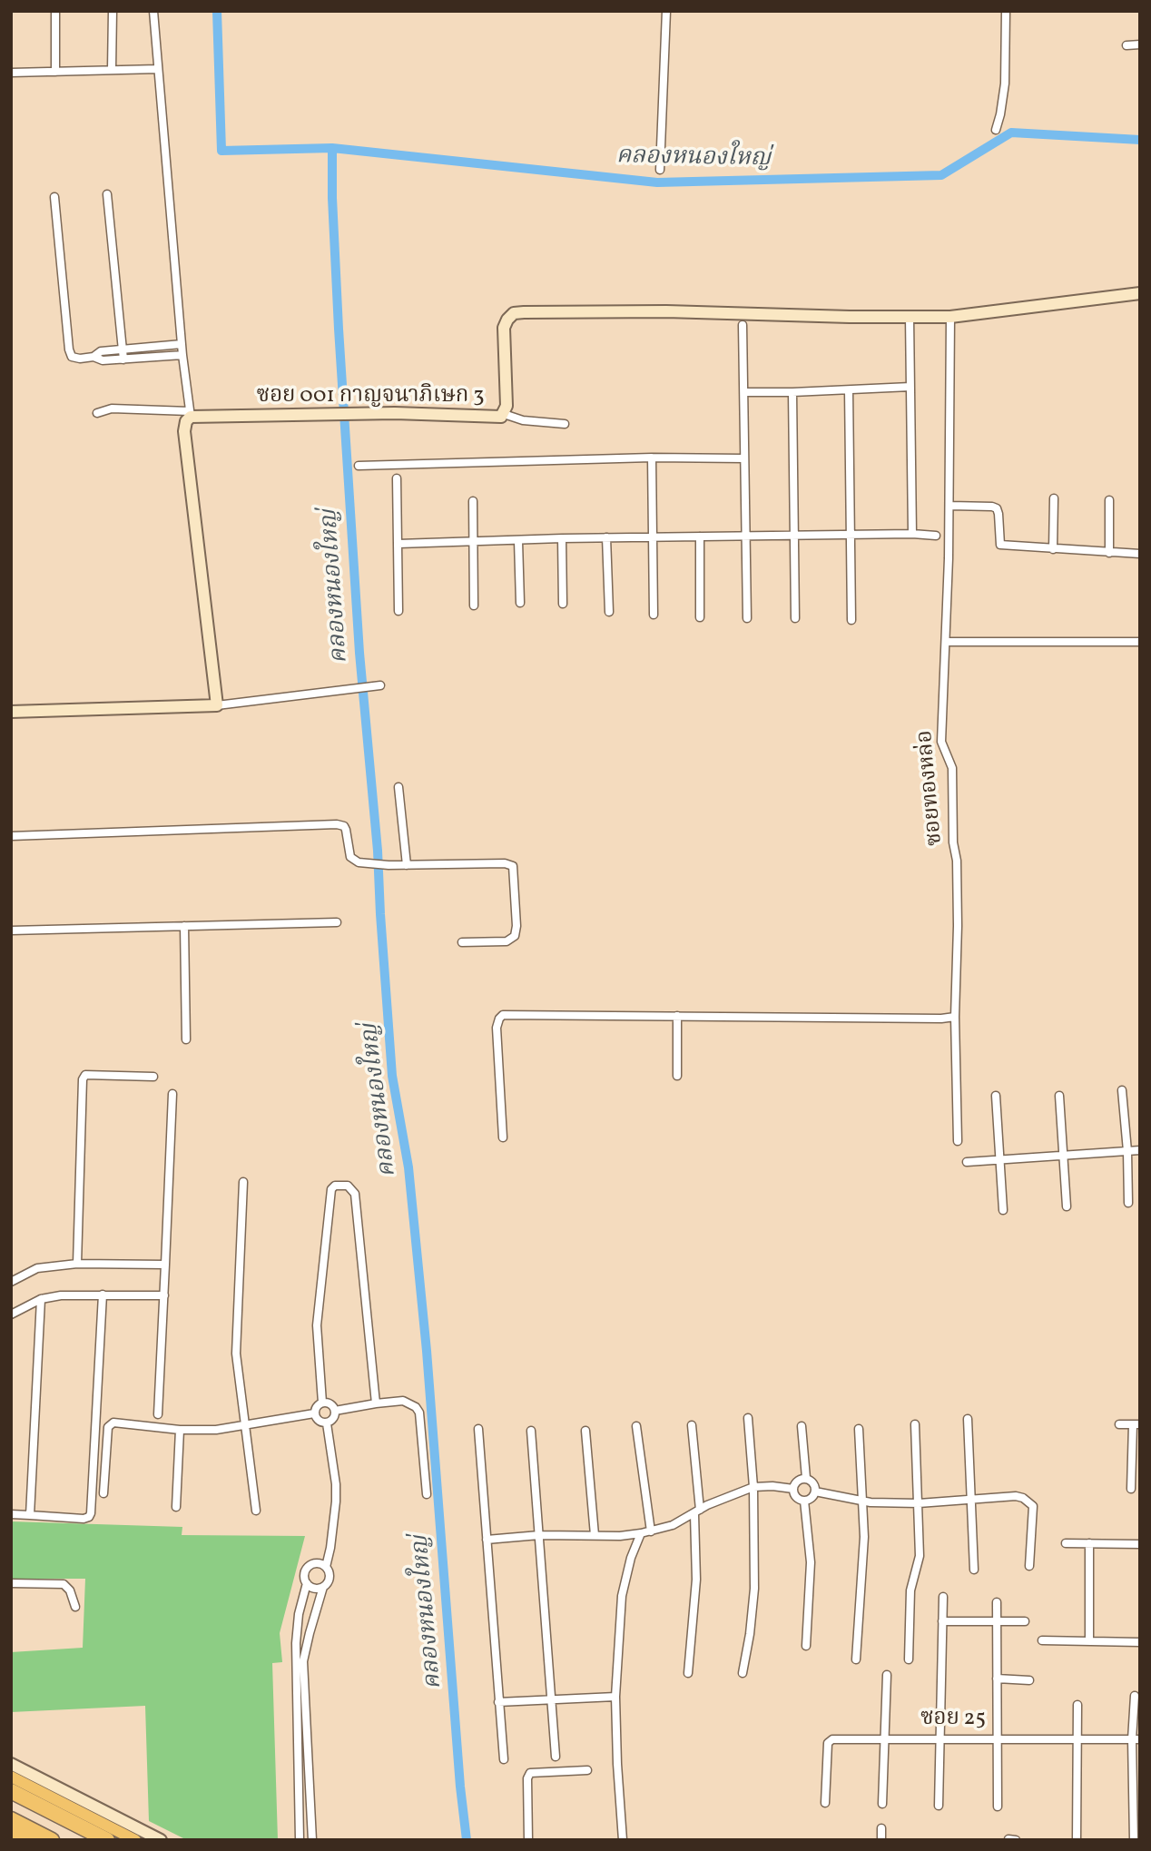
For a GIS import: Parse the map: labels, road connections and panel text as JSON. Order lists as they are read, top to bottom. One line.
{"streets":{"street":["ซอย 001 กาญจนาภิเษก 3","ซอยทองหล่อ","ซอย 25"]},"crossings":[["ซอย 001 กาญจนาภิเษก 3","ซอยทองหล่อ"]],"water":["คลองหนองใหญ่"]}
